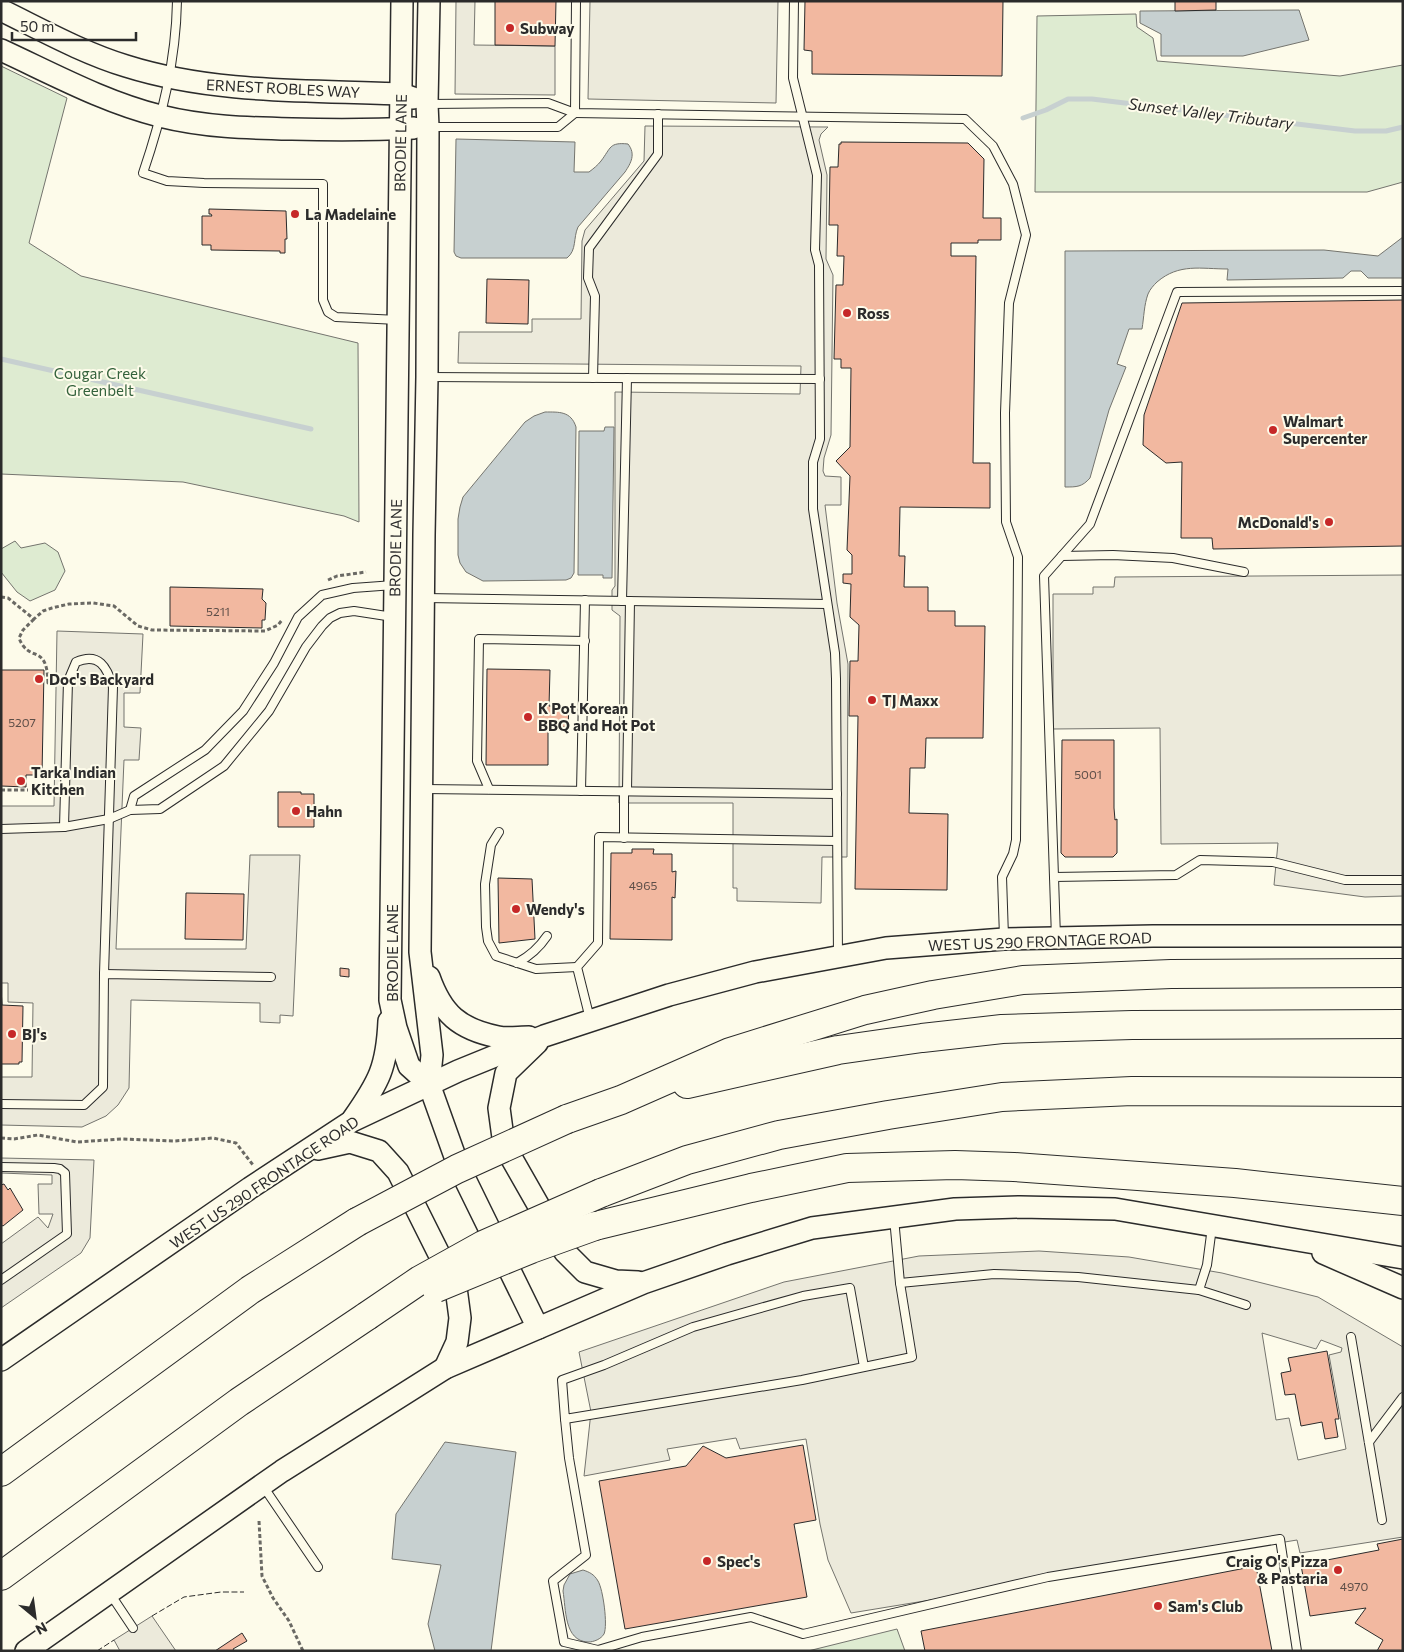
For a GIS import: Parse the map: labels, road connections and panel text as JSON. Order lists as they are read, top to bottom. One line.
{"streets":{"main road":["ERNEST ROBLES WAY","BRODIE LANE","WEST US 290 FRONTAGE ROAD"]},"crossings":[["ERNEST ROBLES WAY","BRODIE LANE"],["BRODIE LANE","WEST US 290 FRONTAGE ROAD"]],"water":["Sunset Valley Tributary"],"parks":["Cougar Creek Greenbelt"],"places":["Subway","La Madelaine","Ross","Walmart Supercenter","McDonald's","Doc's Backyard","TJ Maxx","K Pot Korean BBQ and Hot Pot","Tarka Indian Kitchen","Hahn","Wendy's","BJ's","Spec's","Craig O's Pizza & Pastaria","Sam's Club"],"house_numbers":["5211","5207","5001","4965","4970"],"scale_bar":"50 m","north":"bottom right"}
